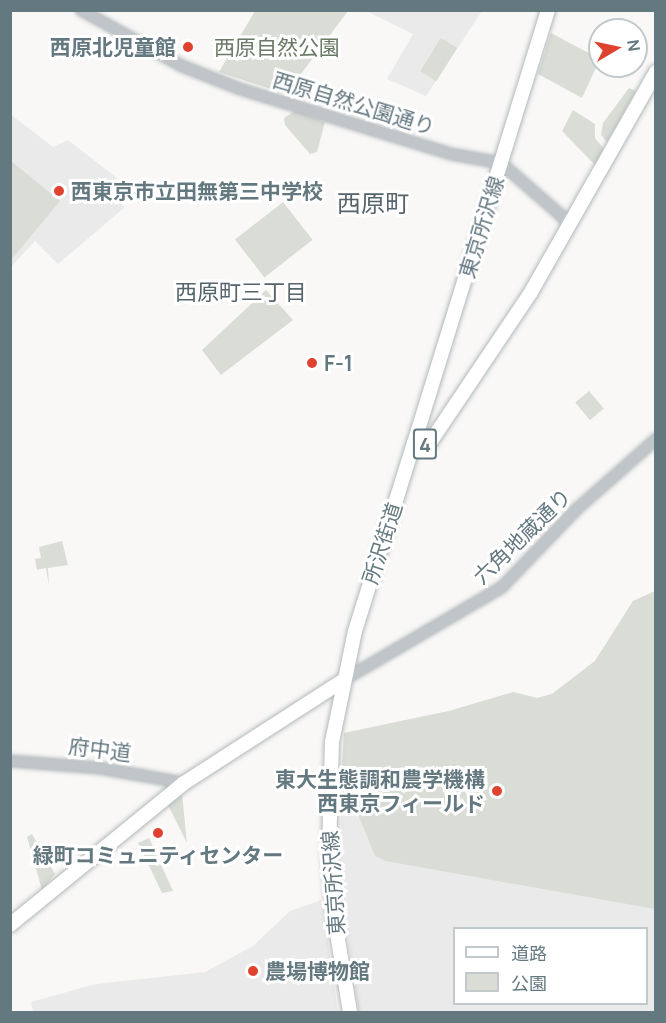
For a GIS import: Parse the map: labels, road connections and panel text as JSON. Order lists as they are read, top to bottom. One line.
{"streets":{"main road":["東京所沢線","4","所沢街道"],"street":["西原自然公園通り","六角地蔵通り","府中道"]},"crossings":[["西原自然公園通り","東京所沢線"],["西原自然公園通り","4"],["東京所沢線","4"],["東京所沢線","六角地蔵通り"],["東京所沢線","所沢街道"],["4","所沢街道"],["六角地蔵通り","所沢街道"]],"districts":["西原町","西原町三丁目"],"parks":["西原自然公園"],"places":["西原北児童館","西東京市立田無第三中学校","F-1","東大生態調和農学機構 西東京フィールド","緑町コミュニティセンター","農場博物館"],"legend":["道路","公園"],"north":"right"}
